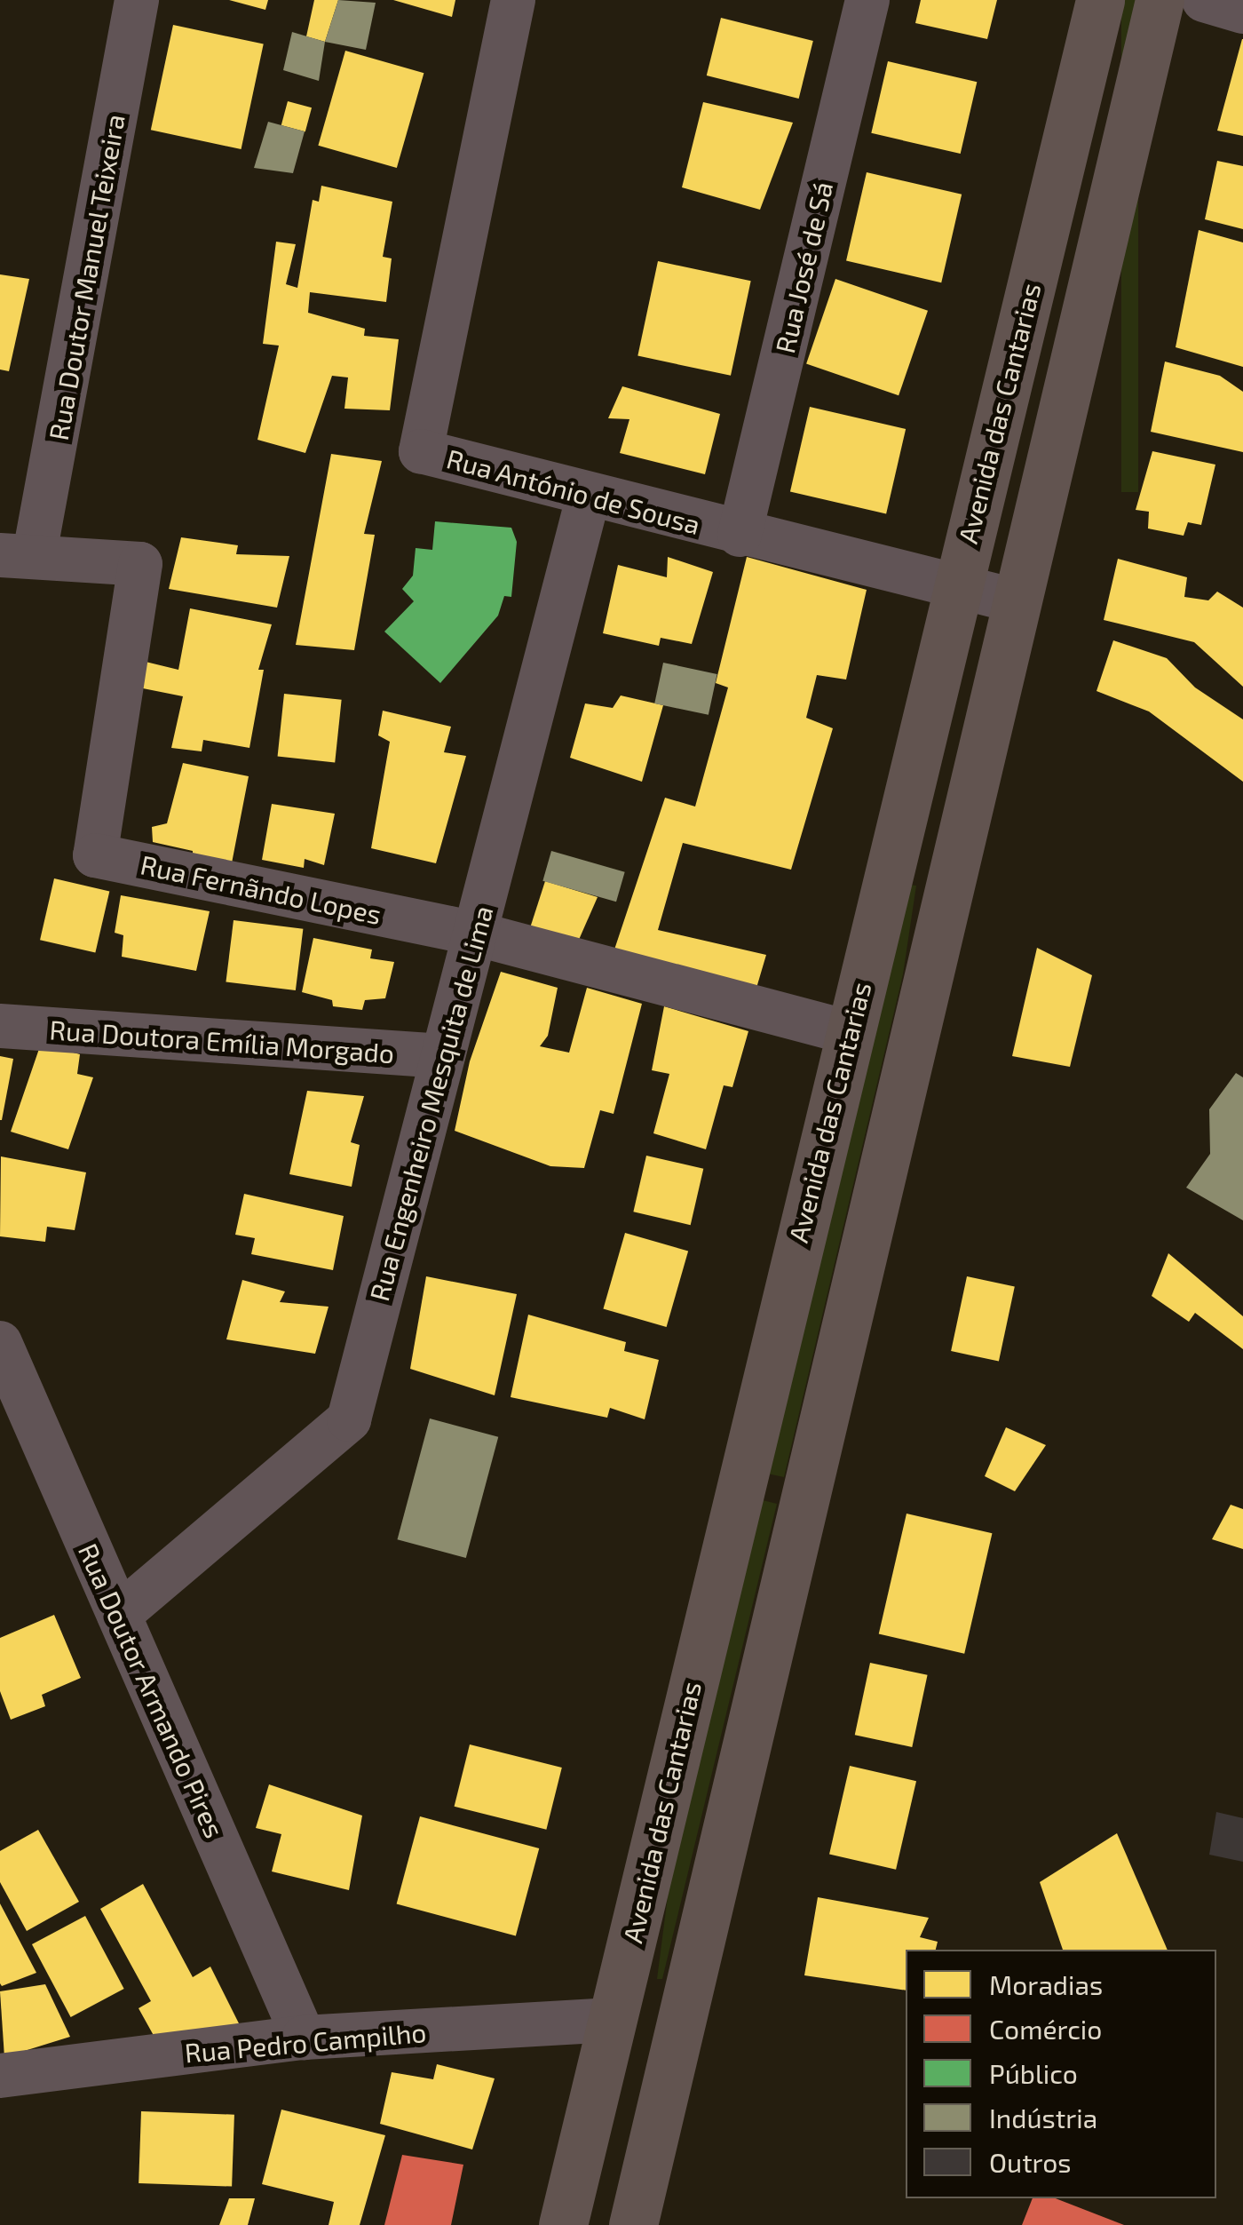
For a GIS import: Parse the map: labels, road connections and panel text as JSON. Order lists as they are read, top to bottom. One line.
{"streets":{"main road":["Avenida das Cantarias"],"street":["Rua José de Sá","Rua Doutor Manuel Teixeira","Rua António de Sousa","Rua Fernãndo Lopes","Rua Doutora Emília Morgado","Rua Engenheiro Mesquita de Lima","Rua Doutor Armando Pires","Rua Pedro Campilho"]},"crossings":[["Rua José de Sá","Rua António de Sousa"],["Rua Doutor Manuel Teixeira","Rua Fernãndo Lopes"],["Avenida das Cantarias","Rua António de Sousa"],["Avenida das Cantarias","Rua Fernãndo Lopes"],["Avenida das Cantarias","Rua Pedro Campilho"],["Rua António de Sousa","Rua Engenheiro Mesquita de Lima"],["Rua Fernãndo Lopes","Rua Engenheiro Mesquita de Lima"],["Rua Doutora Emília Morgado","Rua Engenheiro Mesquita de Lima"],["Rua Engenheiro Mesquita de Lima","Rua Doutor Armando Pires"],["Rua Doutor Armando Pires","Rua Pedro Campilho"]],"legend":["Moradias","Comércio","Público","Indústria","Outros"]}
